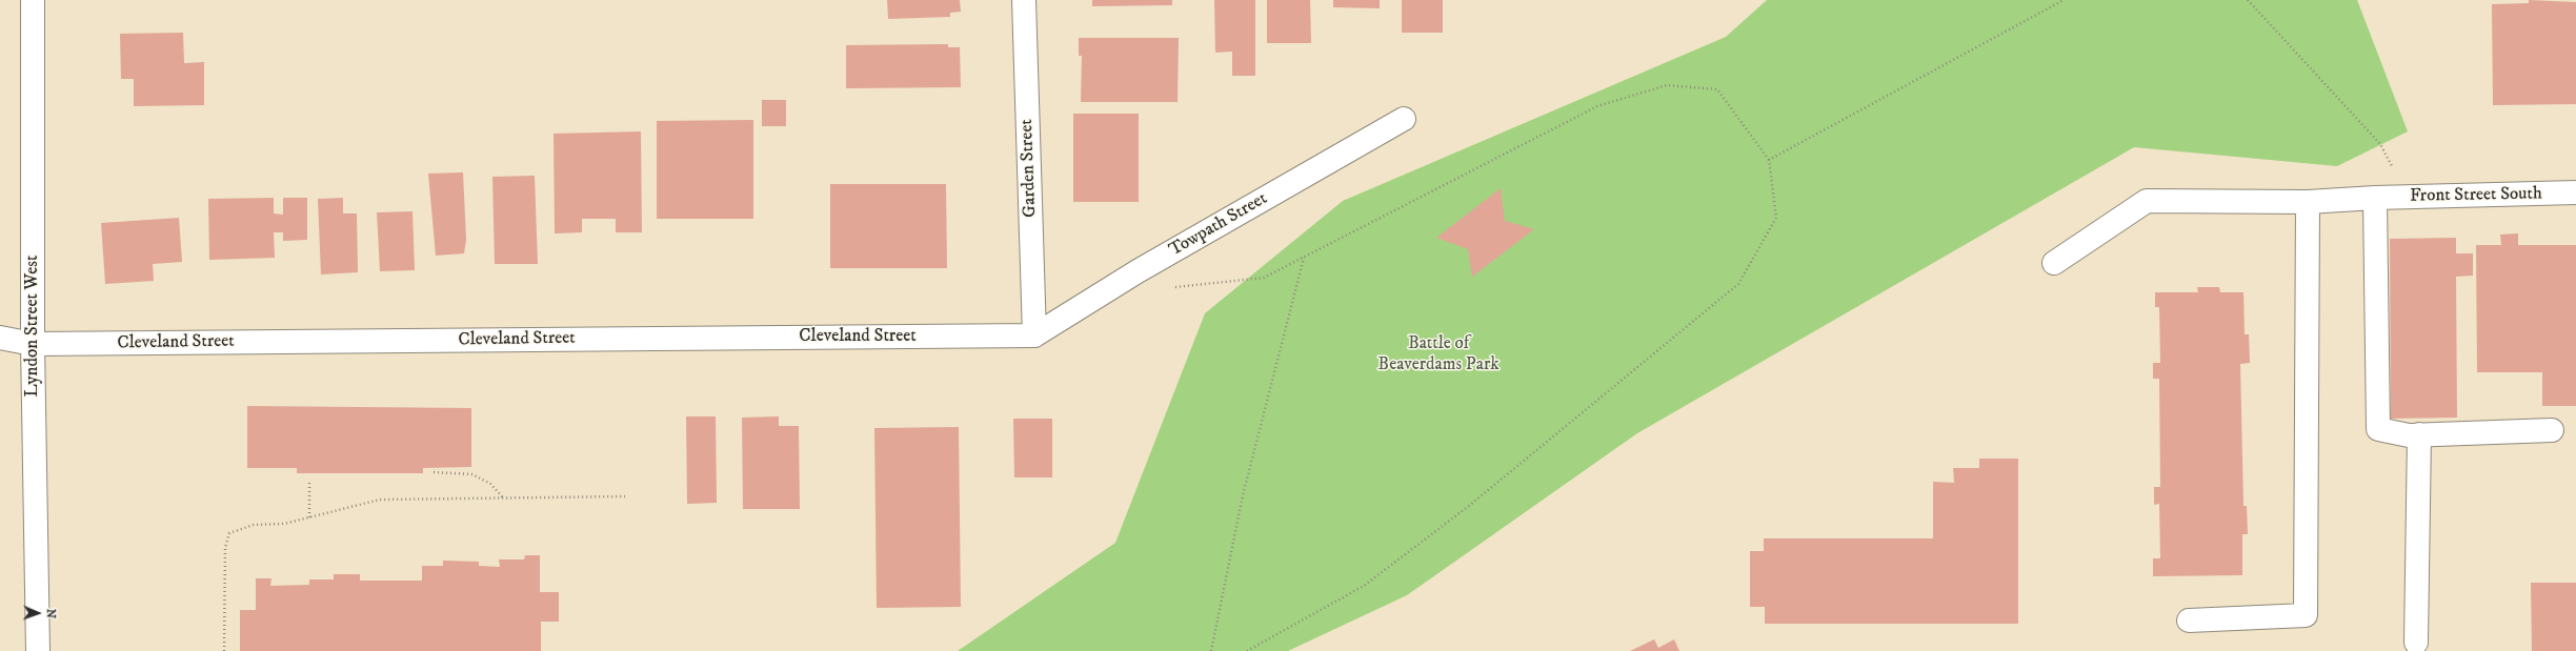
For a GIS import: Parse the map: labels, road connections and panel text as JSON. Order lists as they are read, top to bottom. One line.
{"streets":{"street":["Garden Street","Front Street South","Towpath Street","Lyndon Street West","Cleveland Street"]},"crossings":[["Garden Street","Towpath Street"],["Garden Street","Cleveland Street"],["Towpath Street","Cleveland Street"],["Lyndon Street West","Cleveland Street"]],"parks":["Battle of Beaverdams Park"],"north":"right"}
